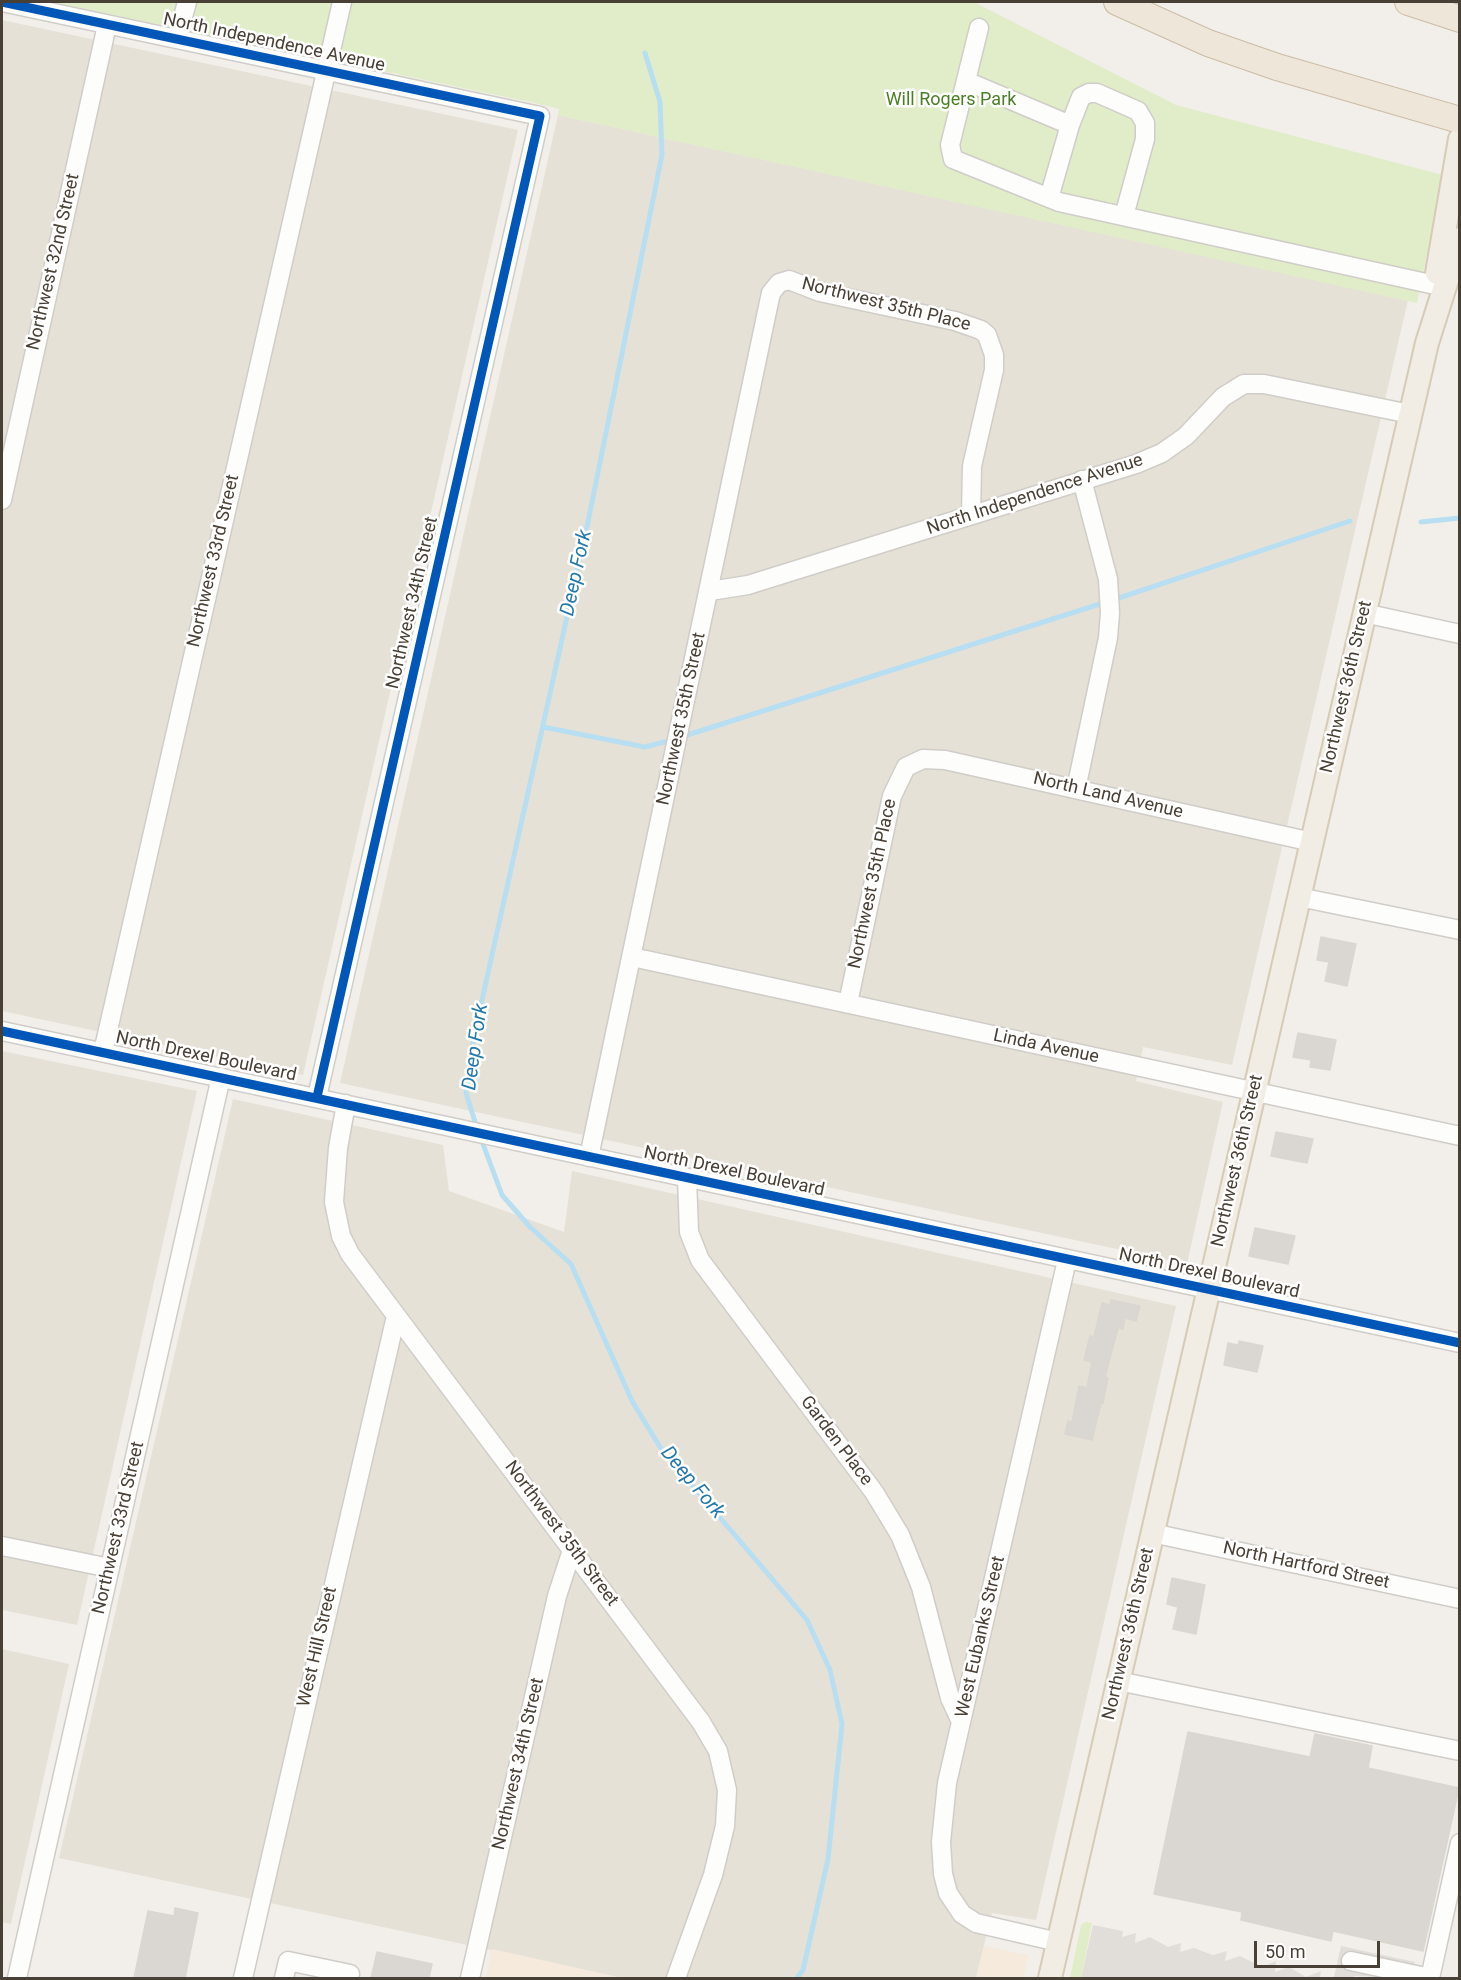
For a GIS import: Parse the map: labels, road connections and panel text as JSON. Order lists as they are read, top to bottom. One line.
{"streets":{"main road":["Northwest 36th Street"],"street":["North Independence Avenue","Northwest 32nd Street","Northwest 35th Place","Northwest 33rd Street","Northwest 34th Street","Northwest 35th Street","North Land Avenue","Linda Avenue","North Drexel Boulevard","Garden Place","North Hartford Street","West Eubanks Street","West Hill Street"]},"crossings":[["North Independence Avenue","Northwest 32nd Street"],["North Independence Avenue","Northwest 35th Place"],["North Independence Avenue","Northwest 33rd Street"],["North Independence Avenue","Northwest 34th Street"],["North Independence Avenue","Northwest 36th Street"],["North Independence Avenue","Northwest 35th Street"],["Northwest 35th Place","Northwest 35th Street"],["Northwest 35th Place","North Land Avenue"],["Northwest 35th Place","Linda Avenue"],["Northwest 33rd Street","North Drexel Boulevard"],["Northwest 34th Street","Northwest 35th Street"],["Northwest 34th Street","North Drexel Boulevard"],["Northwest 36th Street","North Land Avenue"],["Northwest 36th Street","Linda Avenue"],["Northwest 36th Street","North Drexel Boulevard"],["Northwest 36th Street","North Hartford Street"],["Northwest 36th Street","West Eubanks Street"],["Northwest 35th Street","Linda Avenue"],["Northwest 35th Street","North Drexel Boulevard"],["Northwest 35th Street","West Hill Street"],["North Drexel Boulevard","Garden Place"],["North Drexel Boulevard","West Eubanks Street"],["Garden Place","West Eubanks Street"]],"water":["Deep Fork"],"parks":["Will Rogers Park"],"scale_bar":"50 m"}
